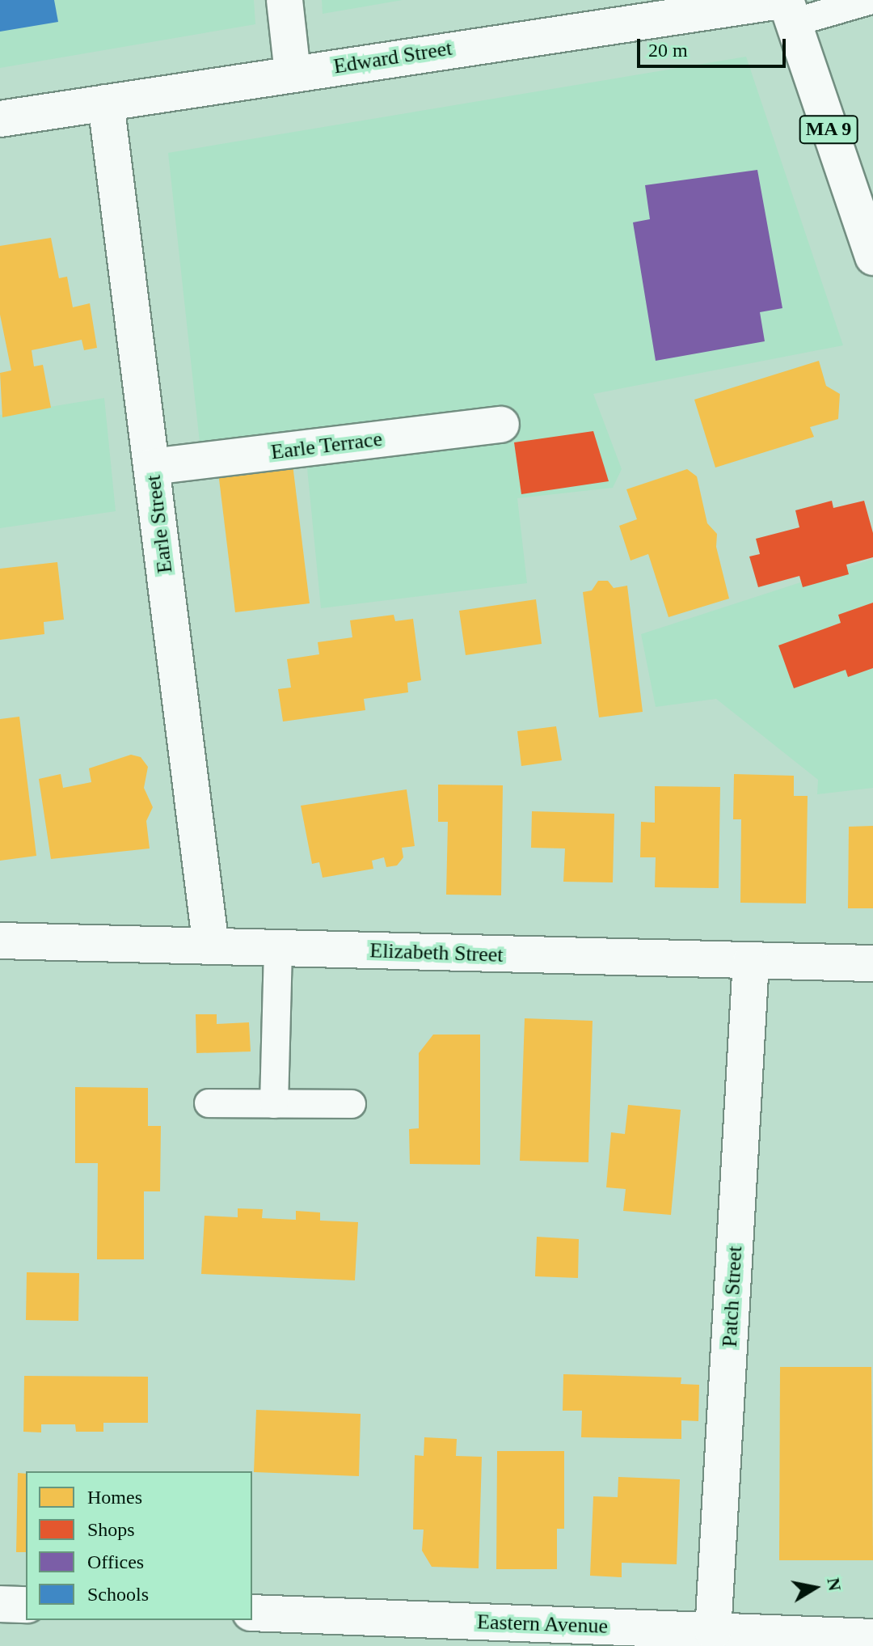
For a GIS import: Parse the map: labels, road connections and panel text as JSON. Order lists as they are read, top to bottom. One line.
{"streets":{"main road":["Edward Street","MA 9","Earle Terrace","Earle Street","Elizabeth Street","Patch Street","Eastern Avenue"]},"crossings":[["Edward Street","MA 9"],["Edward Street","Earle Street"],["Earle Terrace","Earle Street"],["Earle Street","Elizabeth Street"],["Elizabeth Street","Patch Street"],["Patch Street","Eastern Avenue"]],"legend":["Homes","Shops","Offices","Schools"],"scale_bar":"20 m","north":"right"}
